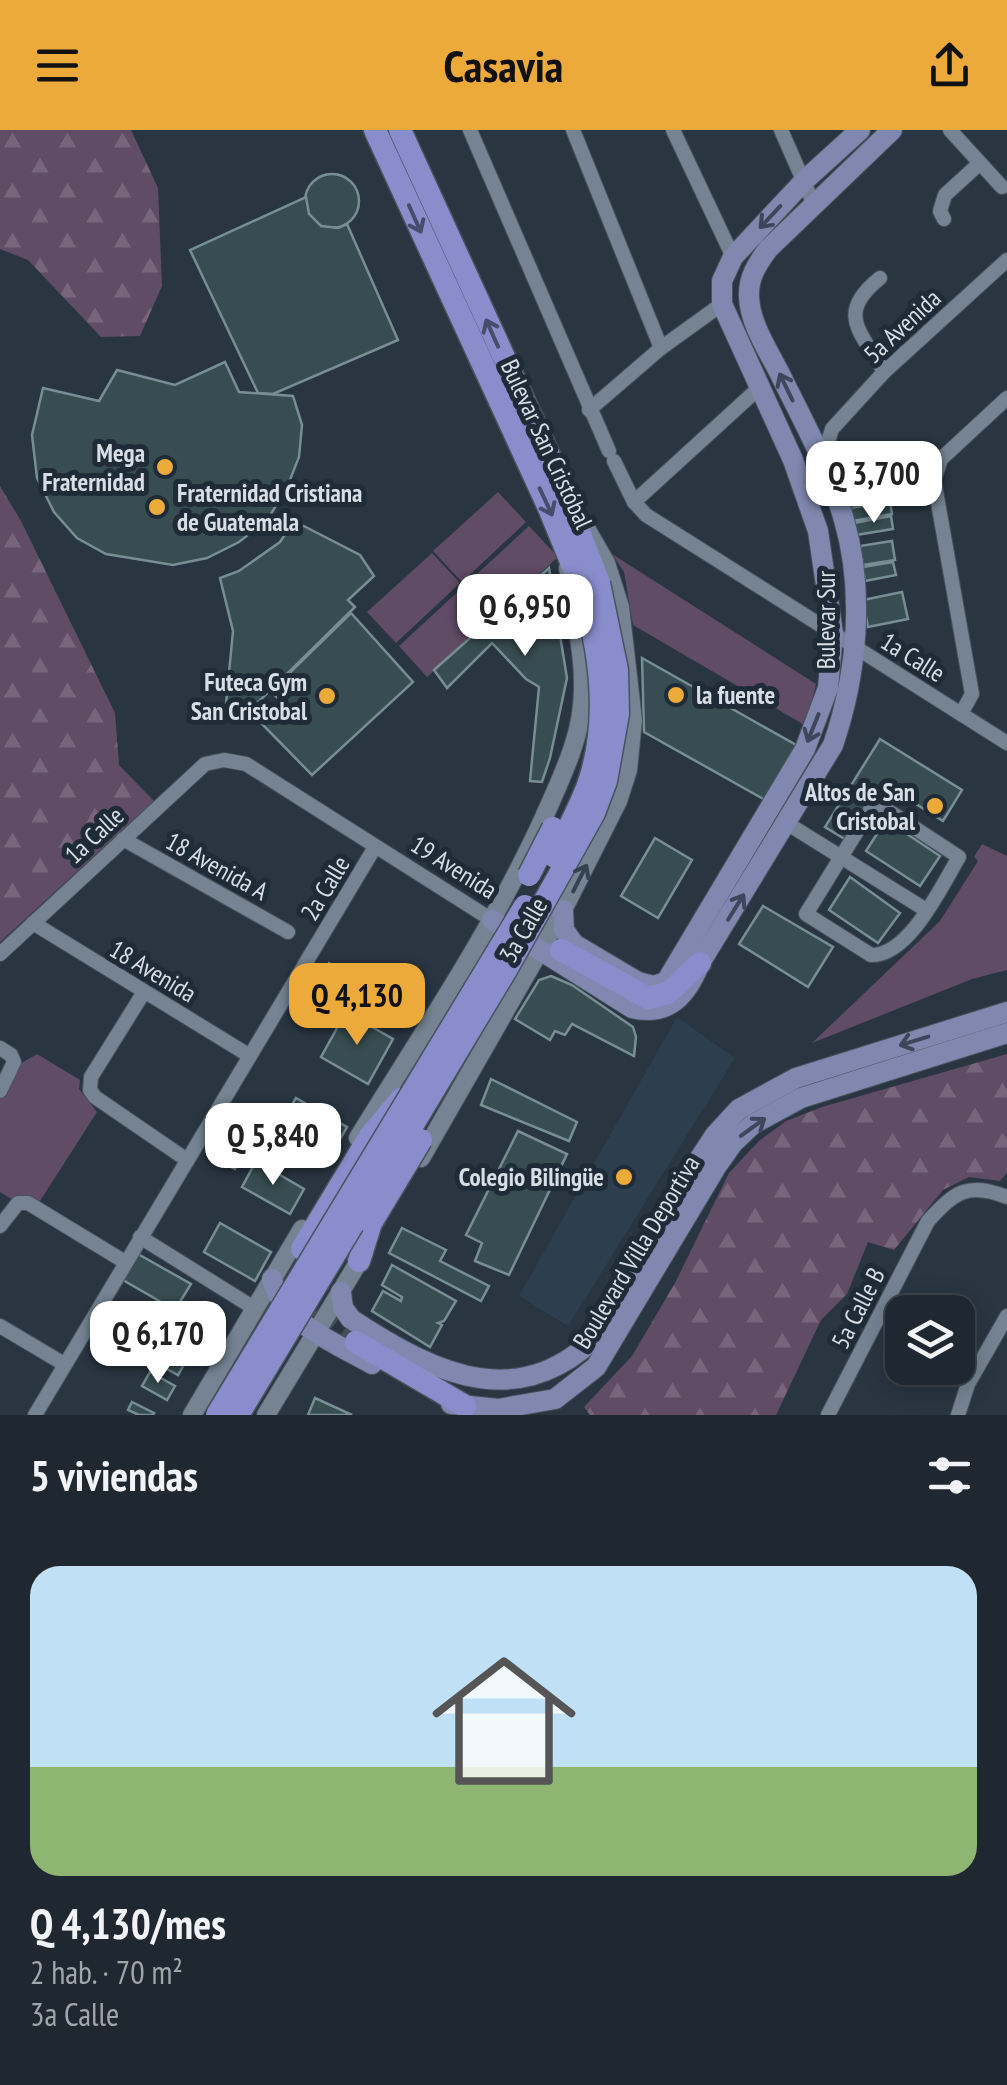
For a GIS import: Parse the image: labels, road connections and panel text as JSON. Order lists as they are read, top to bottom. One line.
{"streets":{"main road":["Bulevar San Cristóbal","Bulevar Sur","19 Avenida","Boulevard Villa Deportiva"],"street":["5a Avenida","1a Calle","18 Avenida A","2a Calle","3a Calle","18 Avenida","5a Calle B"]},"crossings":[["5a Avenida","Bulevar Sur"],["Bulevar San Cristóbal","3a Calle"],["Bulevar Sur","1a Calle"],["Bulevar Sur","19 Avenida"],["1a Calle","18 Avenida A"],["1a Calle","19 Avenida"],["1a Calle","18 Avenida"],["19 Avenida","2a Calle"],["19 Avenida","3a Calle"],["2a Calle","18 Avenida"],["3a Calle","Boulevard Villa Deportiva"]],"places":["Mega Fraternidad","Fraternidad Cristiana de Guatemala","la fuente","Futeca Gym San Cristobal","Altos de San Cristobal","Colegio Bilingüe"],"page":{"header":"Casavia","price":["Q 3,700","Q 6,950","Q 4,130","Q 5,840","Q 6,170"],"heading":"5 viviendas","list":[{"name":"Q 4,130/mes","note":"2 hab. · 70 m² · 3a Calle"}]}}
